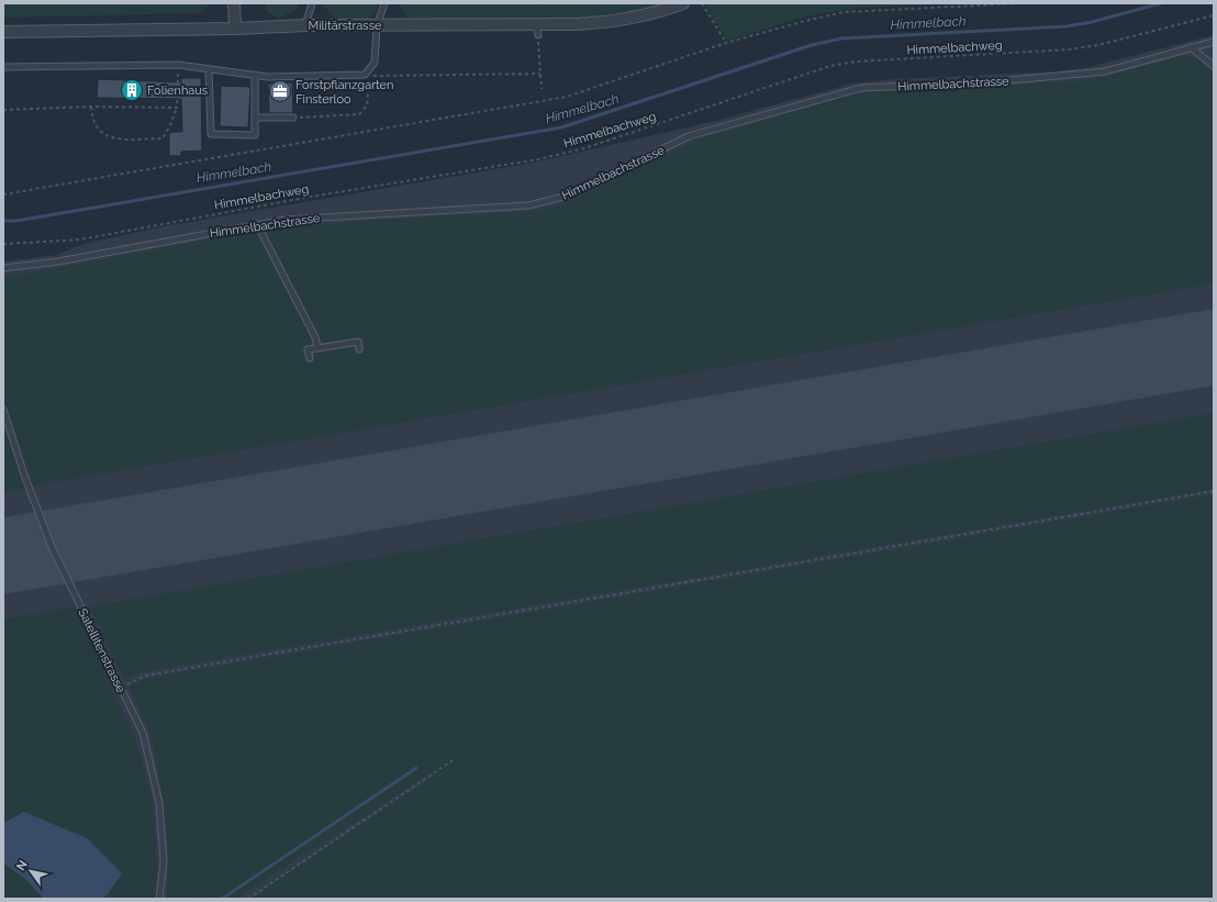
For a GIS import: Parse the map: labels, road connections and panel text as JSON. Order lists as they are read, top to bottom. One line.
{"streets":{"street":["Militärstrasse"],"lane":["Himmelbachstrasse","Satellitenstrasse"],"path":["Himmelbachweg"]},"water":["Himmelbach"],"places":{"building":["Folienhaus"],"office":["Forstpflanzgarten Finsterloo"]},"north":"top left"}
